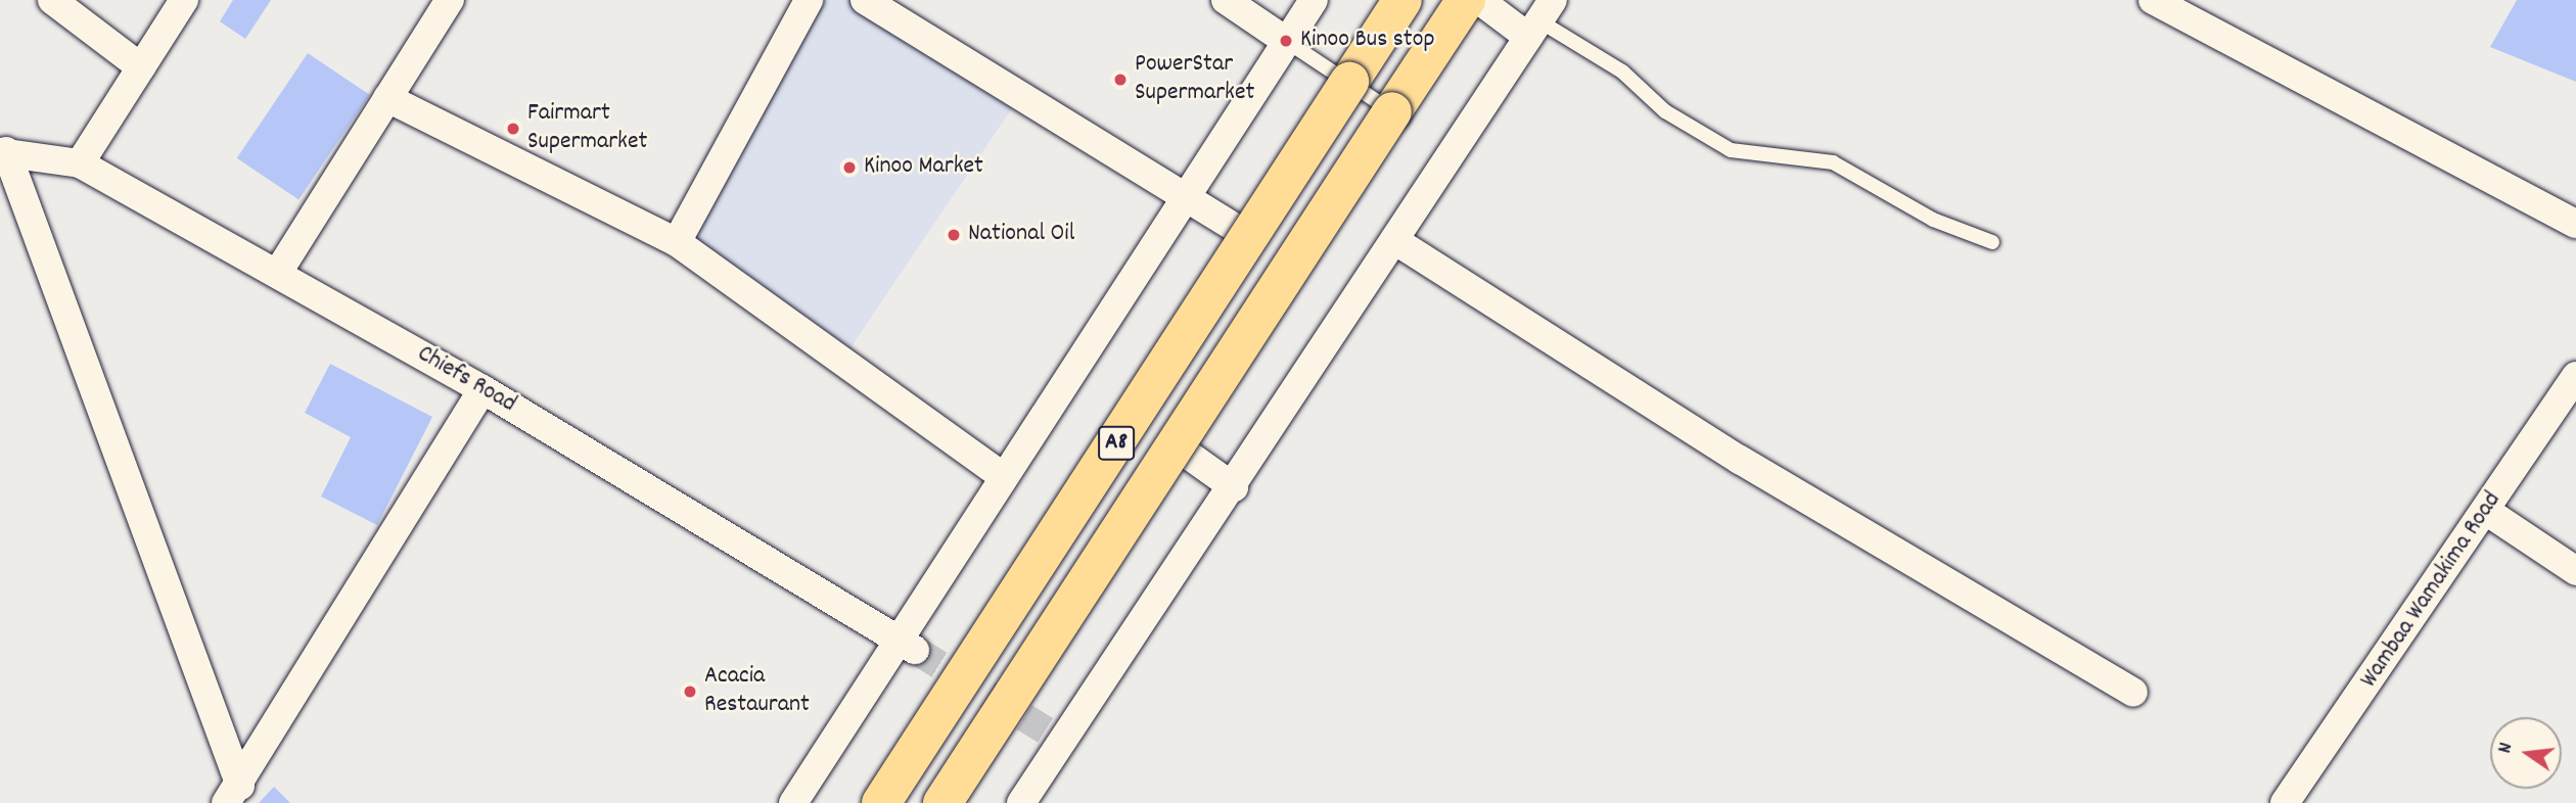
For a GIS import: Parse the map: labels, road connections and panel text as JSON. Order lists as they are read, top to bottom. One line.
{"streets":{"highway":["A8"],"street":["Chiefs Road","Wambaa Wamakima Road"]},"places":["Kinoo Bus stop","PowerStar Supermarket","Fairmart Supermarket","Kinoo Market","National Oil","Acacia Restaurant"],"north":"left"}
